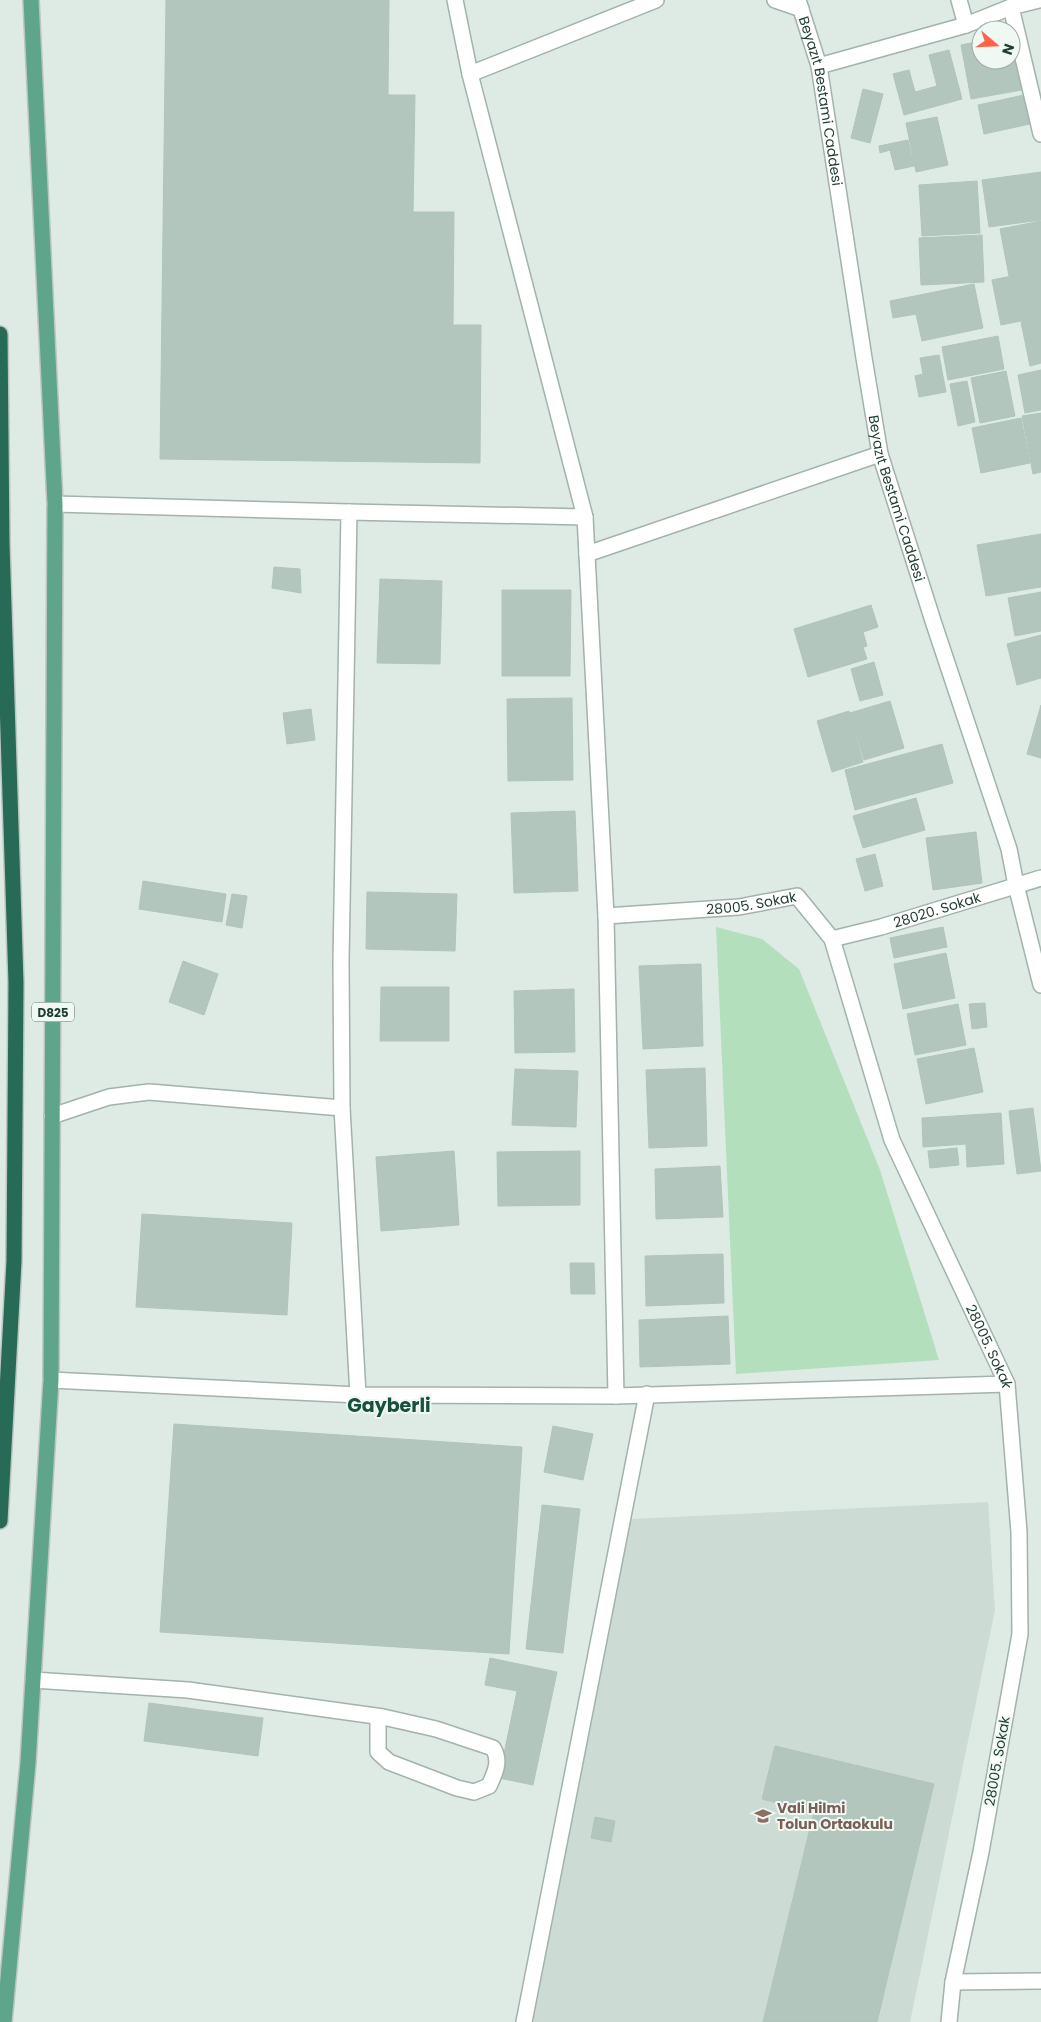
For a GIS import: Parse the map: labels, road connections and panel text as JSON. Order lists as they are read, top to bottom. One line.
{"streets":{"main road":["D825"],"street":["Beyazıt Bestami Caddesi","28005. Sokak","28020. Sokak"]},"crossings":[["Beyazıt Bestami Caddesi","28020. Sokak"],["28005. Sokak","28020. Sokak"]],"districts":["Gayberli"],"places":{"school or university":["Vali Hilmi Tolun Ortaokulu"]},"north":"right"}
